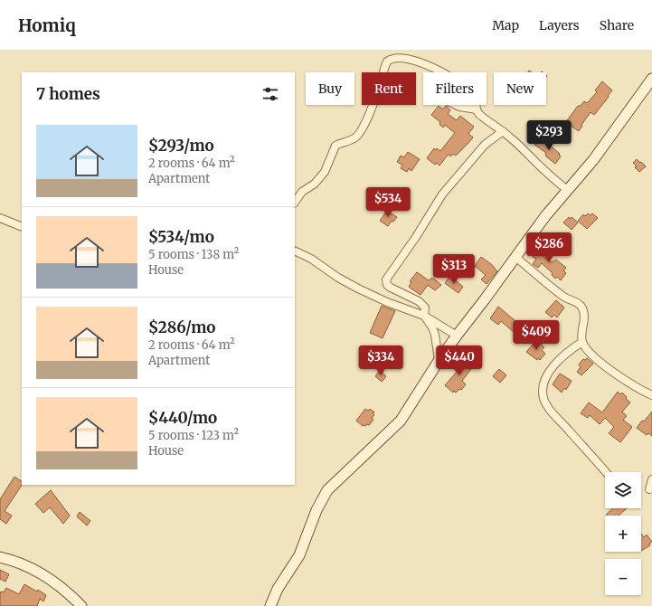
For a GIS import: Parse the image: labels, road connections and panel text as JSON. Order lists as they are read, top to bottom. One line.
{"page":{"header":"Homiq","nav":["Map","Layers","Share"],"chip":["Buy","Rent","Filters","New"],"heading":"7 homes","list":[{"name":"$293/mo","note":"2 rooms · 64 m² · Apartment"},{"name":"$534/mo","note":"5 rooms · 138 m² · House"},{"name":"$286/mo","note":"2 rooms · 64 m² · Apartment"},{"name":"$440/mo","note":"5 rooms · 123 m² · House"}],"price":["$293","$534","$286","$313","$409","$334","$440"],"map_buttons":["+","−"]}}
